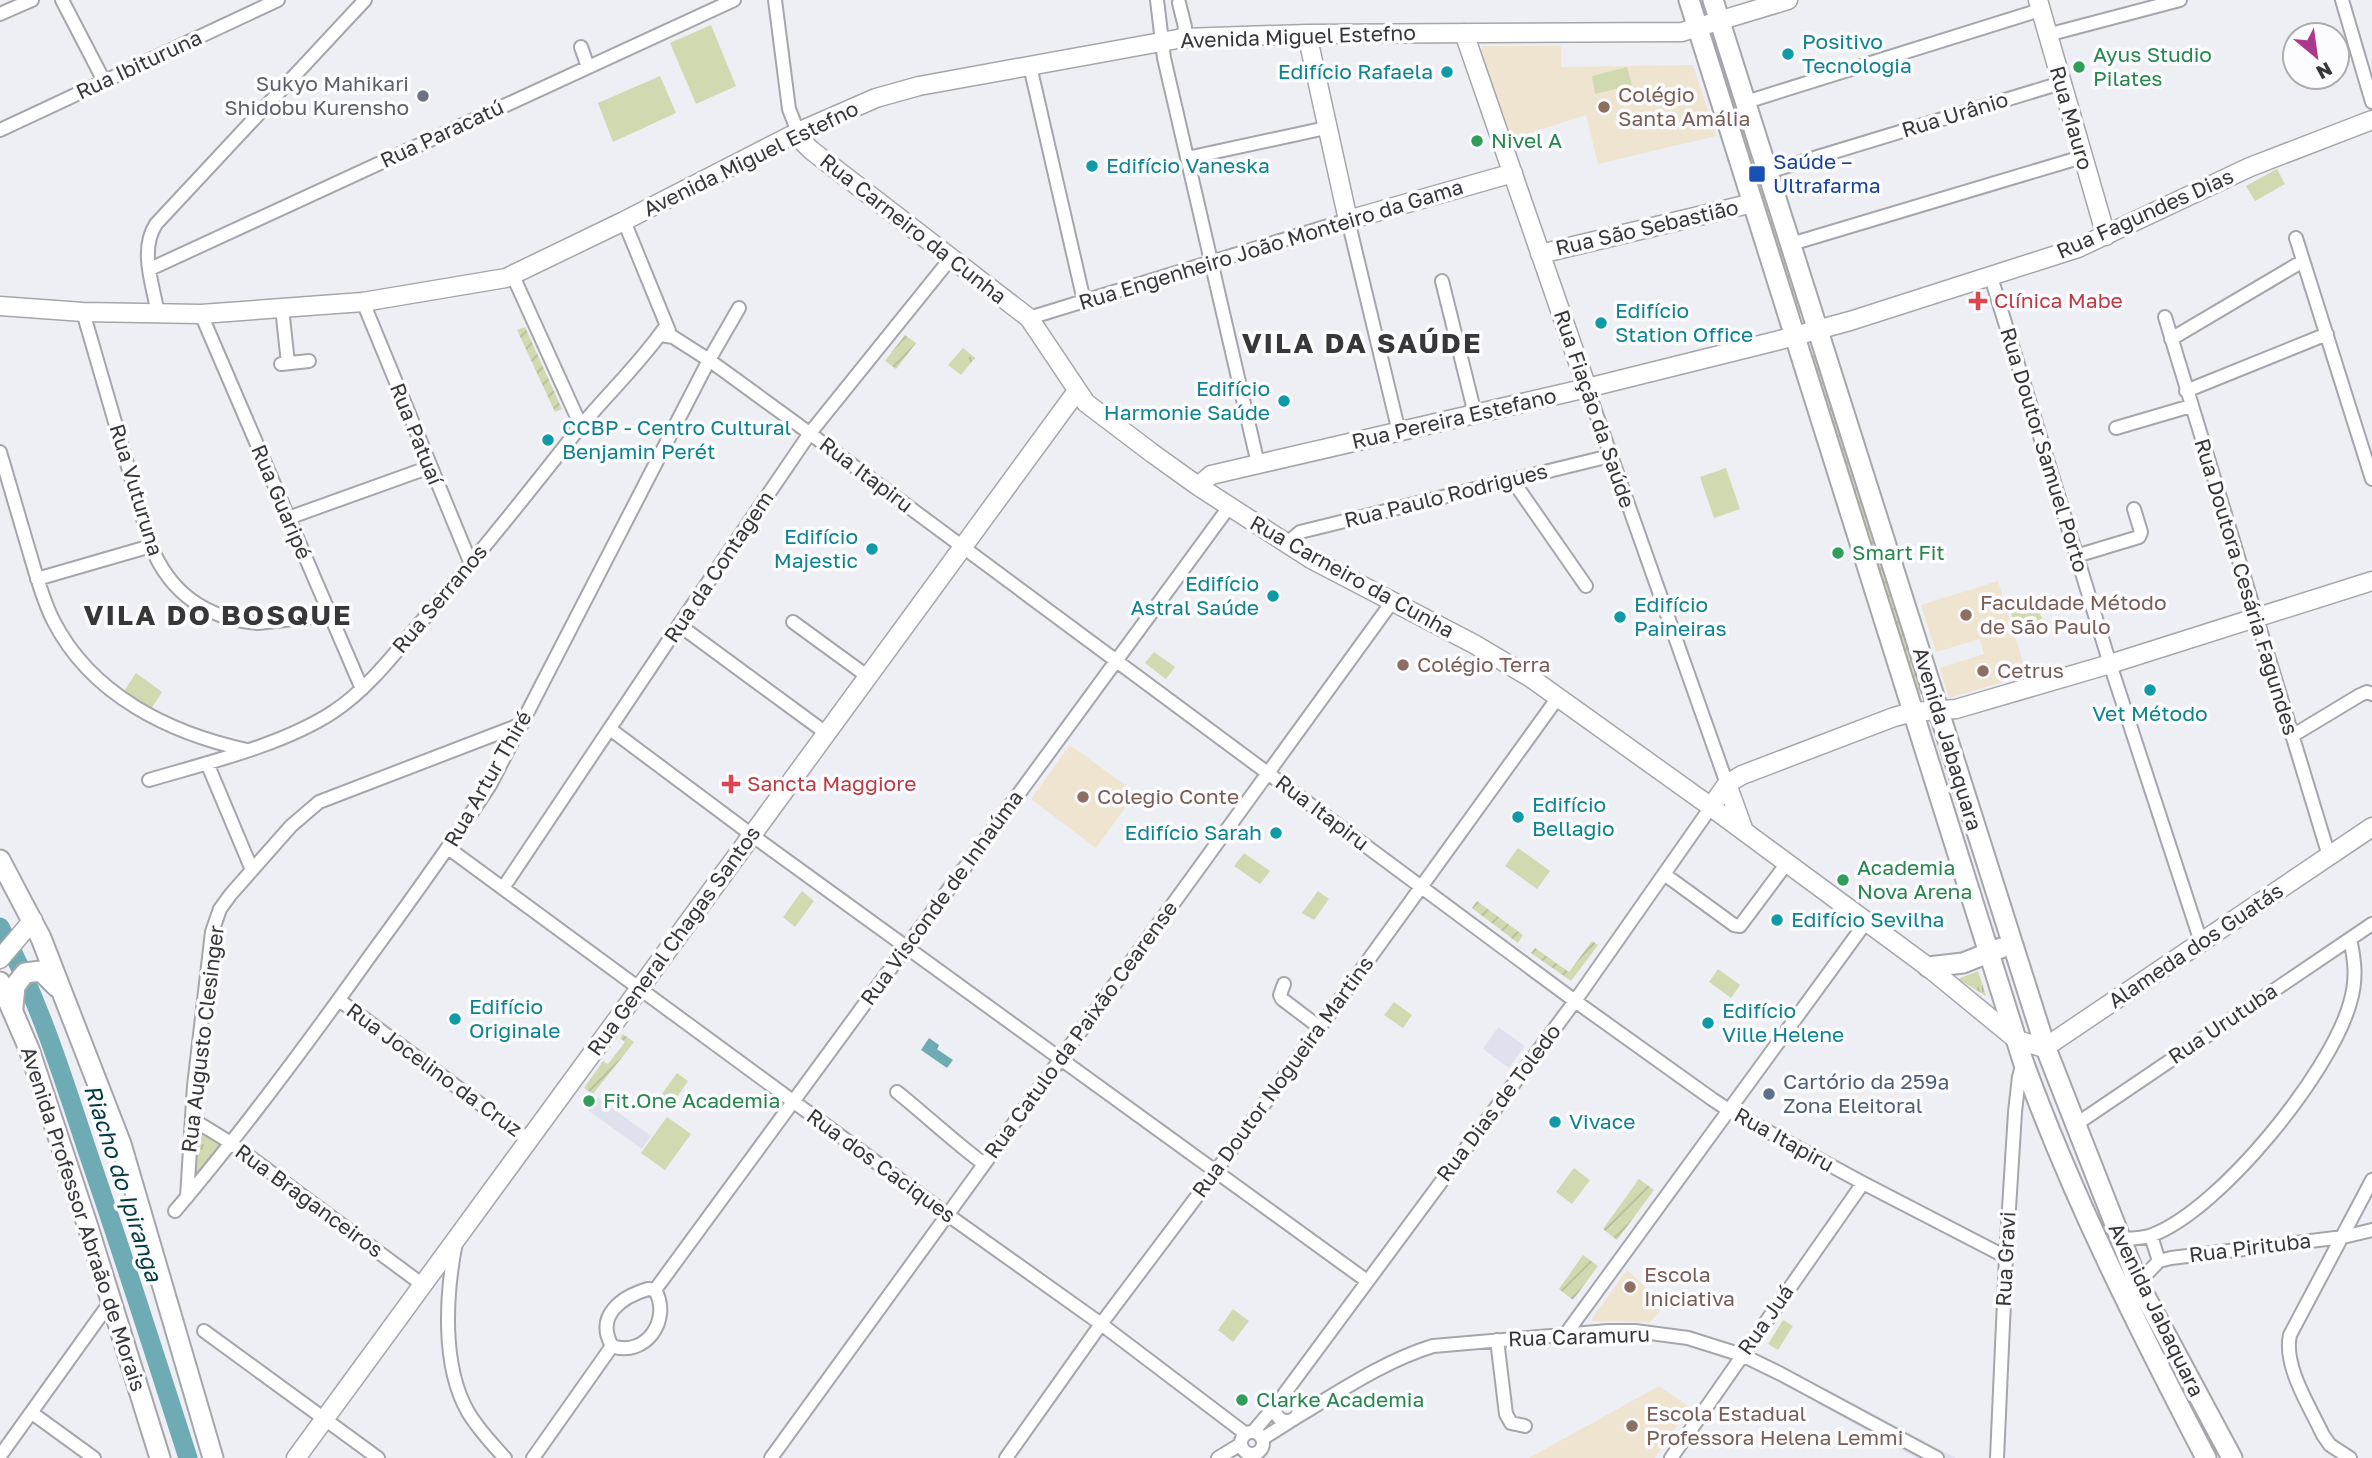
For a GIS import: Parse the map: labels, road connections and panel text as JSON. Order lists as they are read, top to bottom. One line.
{"streets":{"main road":["Avenida Jabaquara","Avenida Professor Abraão de Morais"],"street":["Avenida Miguel Estefno","Rua Ibituruna","Rua Urânio","Rua Mauro","Rua Paracatú","Rua Fagundes Dias","Rua São Sebastião","Rua Carneiro da Cunha","Rua Engenheiro João Monteiro da Gama","Rua Fiação da Saúde","Rua Pereira Estefano","Rua Patuaí","Rua Doutor Samuel Porto","Rua Itapiru","Rua Vuturuna","Rua Paulo Rodrigues","Rua Guaripé","Rua da Contagem","Rua Doutora Cesária Fagundes","Rua Serranos","Rua Artur Thiré","Rua Visconde de Inhaúma","Rua General Chagas Santos","Alameda dos Guatás","Rua Urutuba","Rua Catulo da Paixão Cearense","Rua Augusto Clesinger","Rua Jocelino da Cruz","Rua Doutor Nogueira Martins","Rua Dias de Toledo","Rua dos Caciques","Rua Braganceiros","Rua Pirituba","Rua Gravi","Rua Juá","Rua Caramuru"]},"crossings":[["Avenida Miguel Estefno","Rua Carneiro da Cunha"],["Avenida Miguel Estefno","Rua Fiação da Saúde"],["Avenida Miguel Estefno","Rua Patuaí"],["Avenida Miguel Estefno","Rua Vuturuna"],["Avenida Miguel Estefno","Rua Guaripé"],["Avenida Miguel Estefno","Avenida Jabaquara"],["Rua Urânio","Rua Mauro"],["Rua Urânio","Avenida Jabaquara"],["Rua Mauro","Rua Fagundes Dias"],["Rua Fagundes Dias","Rua Pereira Estefano"],["Rua Fagundes Dias","Rua Doutor Samuel Porto"],["Rua Fagundes Dias","Avenida Jabaquara"],["Rua São Sebastião","Rua Fiação da Saúde"],["Rua São Sebastião","Avenida Jabaquara"],["Rua Carneiro da Cunha","Rua Engenheiro João Monteiro da Gama"],["Rua Carneiro da Cunha","Rua Fiação da Saúde"],["Rua Carneiro da Cunha","Rua Pereira Estefano"],["Rua Carneiro da Cunha","Rua Paulo Rodrigues"],["Rua Carneiro da Cunha","Rua da Contagem"],["Rua Carneiro da Cunha","Avenida Jabaquara"],["Rua Carneiro da Cunha","Rua Visconde de Inhaúma"],["Rua Carneiro da Cunha","Rua General Chagas Santos"],["Rua Carneiro da Cunha","Rua Catulo da Paixão Cearense"],["Rua Carneiro da Cunha","Rua Doutor Nogueira Martins"],["Rua Carneiro da Cunha","Rua Dias de Toledo"],["Rua Engenheiro João Monteiro da Gama","Rua Fiação da Saúde"],["Rua Fiação da Saúde","Rua Pereira Estefano"],["Rua Fiação da Saúde","Rua Paulo Rodrigues"],["Rua Fiação da Saúde","Rua Dias de Toledo"],["Rua Pereira Estefano","Avenida Jabaquara"],["Rua Patuaí","Rua Serranos"],["Rua Doutor Samuel Porto","Alameda dos Guatás"],["Rua Itapiru","Rua da Contagem"],["Rua Itapiru","Rua Serranos"],["Rua Itapiru","Rua Artur Thiré"],["Rua Itapiru","Rua Visconde de Inhaúma"],["Rua Itapiru","Rua General Chagas Santos"],["Rua Itapiru","Rua Catulo da Paixão Cearense"],["Rua Itapiru","Rua Doutor Nogueira Martins"],["Rua Itapiru","Rua Dias de Toledo"],["Rua Itapiru","Rua Gravi"],["Rua Itapiru","Rua Juá"],["Rua Vuturuna","Rua Guaripé"],["Rua Guaripé","Rua Serranos"],["Rua da Contagem","Rua dos Caciques"],["Rua Doutora Cesária Fagundes","Alameda dos Guatás"],["Avenida Jabaquara","Alameda dos Guatás"],["Avenida Jabaquara","Rua Urutuba"],["Avenida Jabaquara","Rua Pirituba"],["Avenida Jabaquara","Rua Gravi"],["Rua Artur Thiré","Rua Augusto Clesinger"],["Rua Artur Thiré","Rua Jocelino da Cruz"],["Rua Artur Thiré","Rua dos Caciques"],["Rua Artur Thiré","Rua Braganceiros"],["Rua Visconde de Inhaúma","Rua dos Caciques"],["Rua General Chagas Santos","Rua Jocelino da Cruz"],["Rua General Chagas Santos","Rua dos Caciques"],["Rua General Chagas Santos","Rua Braganceiros"],["Rua Catulo da Paixão Cearense","Rua dos Caciques"],["Rua Augusto Clesinger","Rua Braganceiros"],["Rua Doutor Nogueira Martins","Rua dos Caciques"],["Rua Dias de Toledo","Rua dos Caciques"],["Rua Dias de Toledo","Rua Caramuru"],["Rua dos Caciques","Rua Caramuru"],["Rua Juá","Rua Caramuru"]],"districts":["VILA DA SAÚDE","VILA DO BOSQUE"],"water":["Riacho do Ipiranga"],"places":{"other":["Positivo Tecnologia","Ayus Studio Pilates","Edifício Rafaela","Sukyo Mahikari Shidobu Kurensho","Colégio Santa Amália","Nivel A","Edifício Vaneska","Edifício Station Office","Edifício Harmonie Saúde","CCBP - Centro Cultural Benjamin Perét","Edifício Majestic","Smart Fit","Edifício Astral Saúde","Faculdade Método de São Paulo","Edifício Paineiras","Colégio Terra","Cetrus","Vet Método","Colegio Conte","Edifício Bellagio","Edifício Sarah","Academia Nova Arena","Edifício Sevilha","Edifício Originale","Edifício Ville Helene","Cartório da 259ª Zona Eleitoral","Fit.One Academia","Vivace","Escola Iniciativa","Clarke Academia","Escola Estadual Professora Helena Lemmi"],"transit":["Saúde – Ultrafarma"],"health":["Clínica Mabe","Sancta Maggiore"]},"north":"bottom right"}
